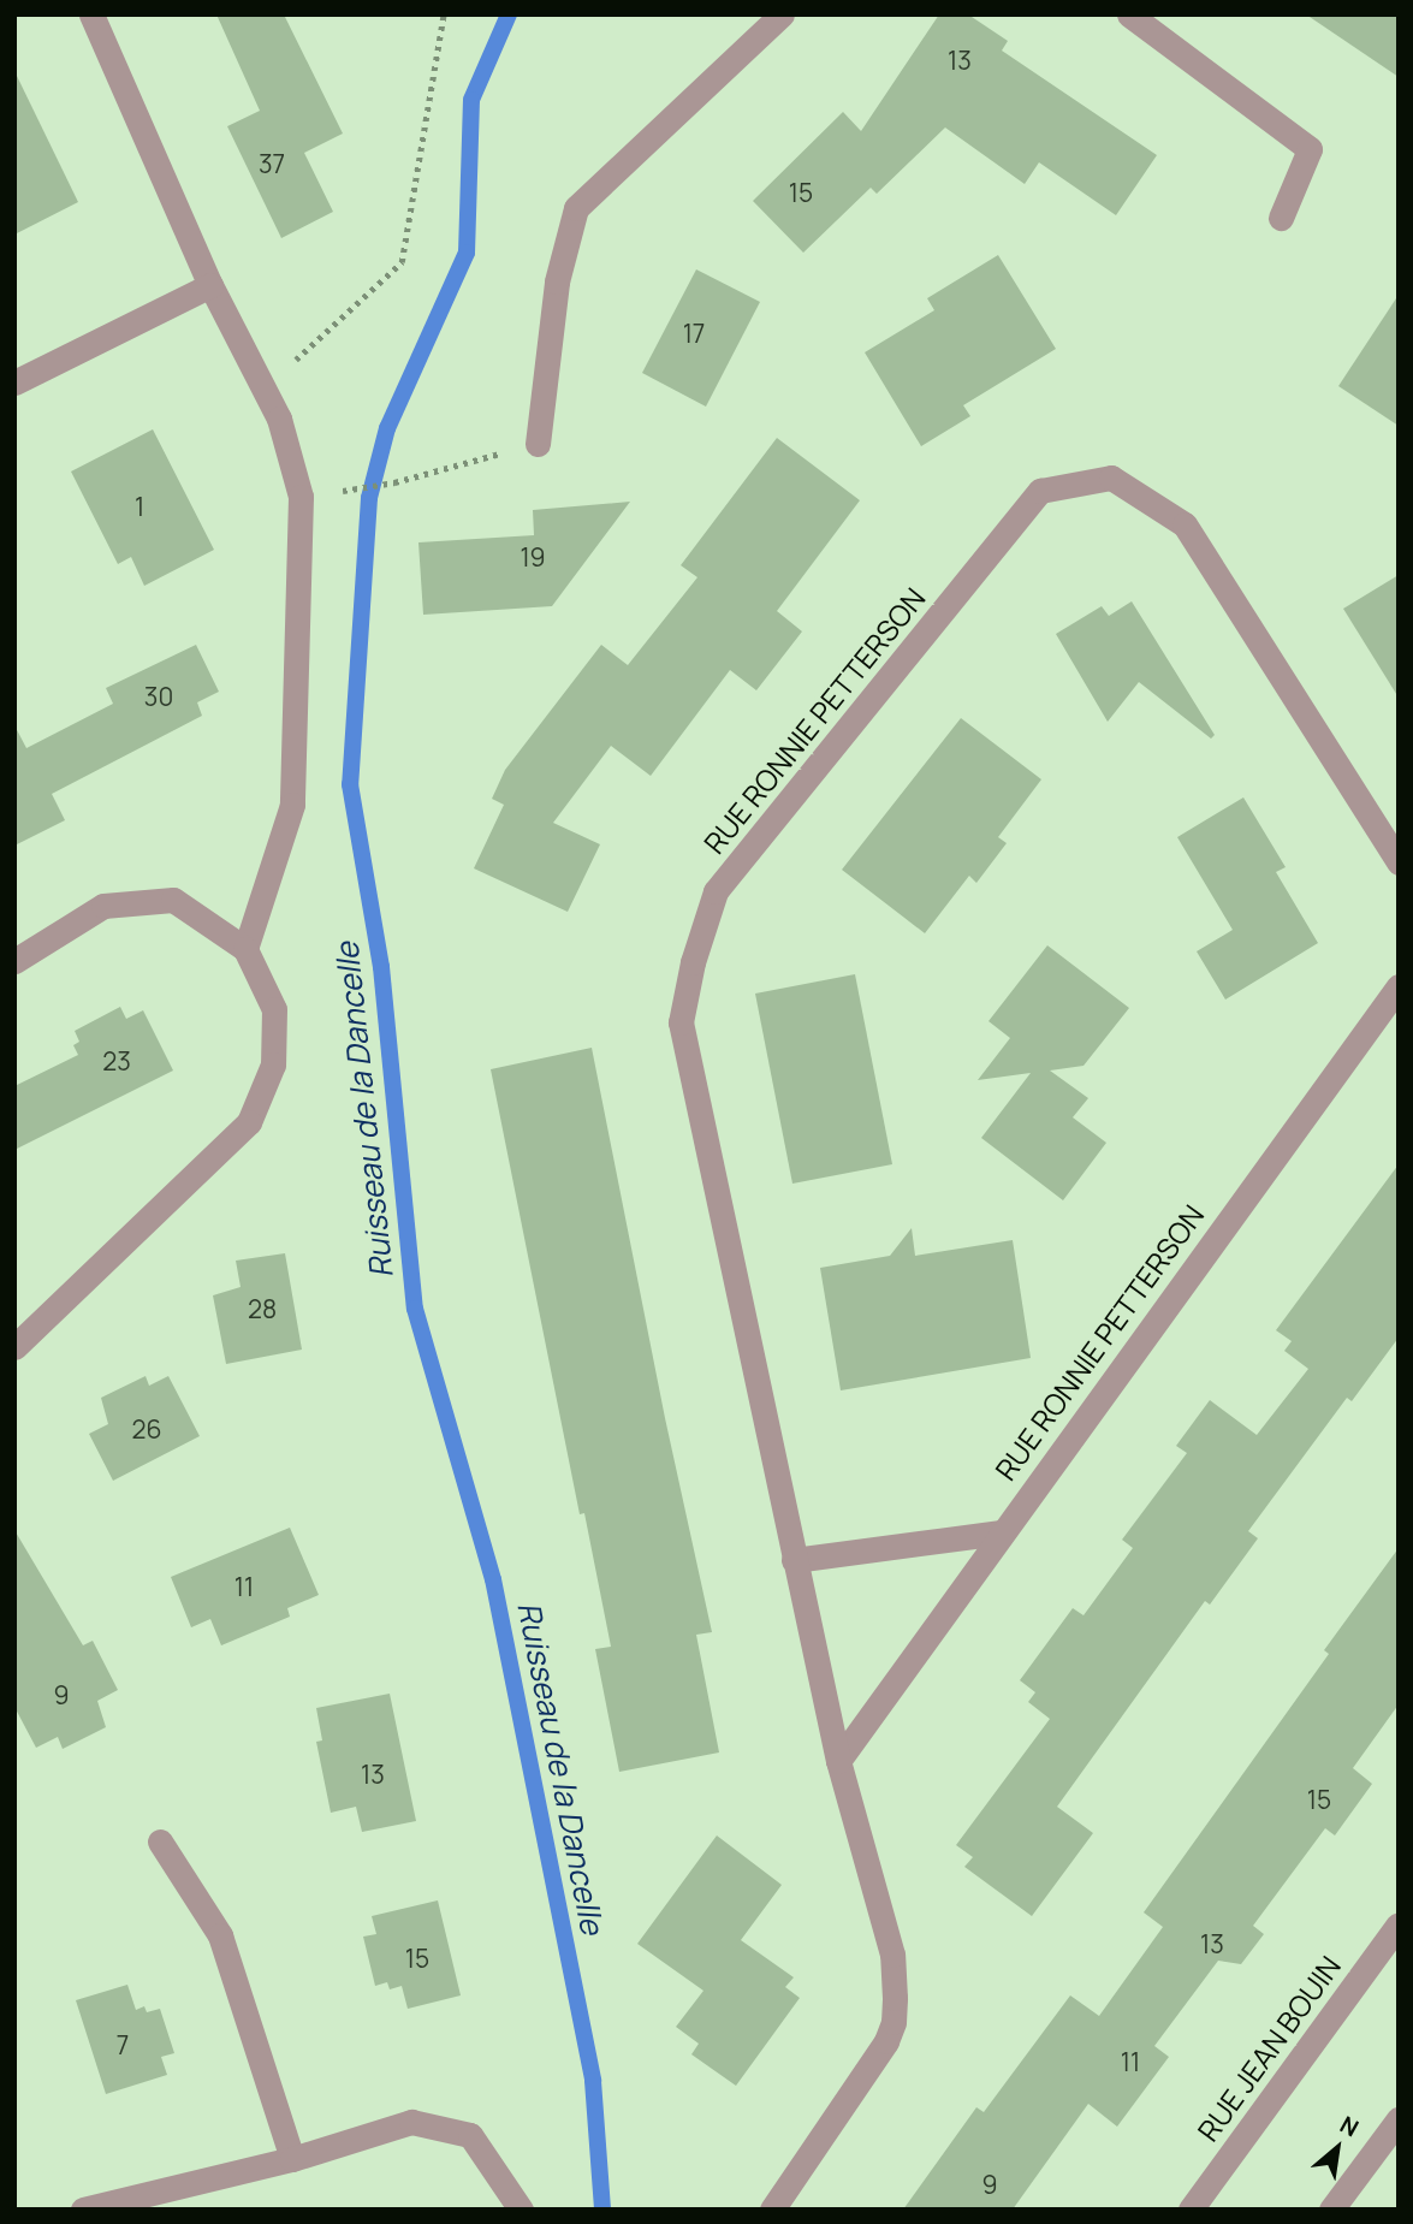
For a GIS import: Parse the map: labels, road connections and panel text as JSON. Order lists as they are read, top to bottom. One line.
{"streets":{"street":["RUE RONNIE PETTERSON","RUE JEAN BOUIN"]},"water":["Ruisseau de la Dancelle"],"house_numbers":["13","37","15","17","1","19","30","23","28","26","11","9","13","15","13","15","7","11","9"],"north":"top right"}
